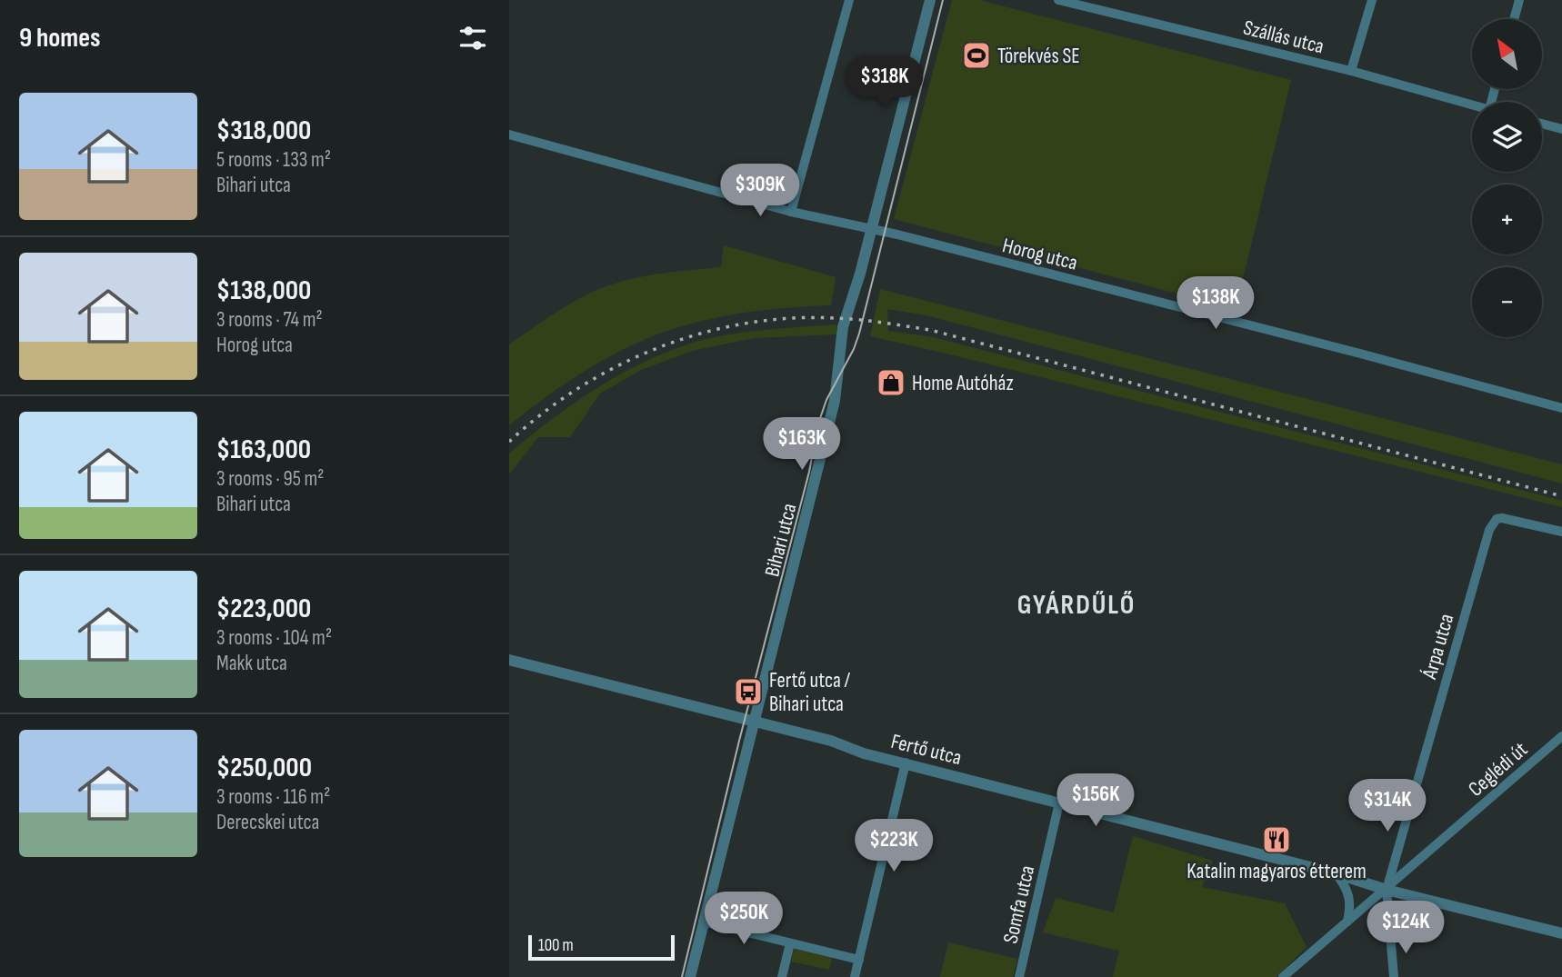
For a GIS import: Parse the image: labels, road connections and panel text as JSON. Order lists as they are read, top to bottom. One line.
{"streets":{"street":["Szállás utca","Horog utca","Bihari utca","Árpa utca","Fertő utca","Ceglédi út","Somfa utca"]},"crossings":[["Horog utca","Bihari utca"],["Bihari utca","Fertő utca"],["Árpa utca","Fertő utca"],["Árpa utca","Ceglédi út"],["Fertő utca","Ceglédi út"],["Fertő utca","Somfa utca"]],"districts":["GYÁRDŰLŐ"],"places":{"sports":["Törekvés SE"],"shop":["Home Autóház"],"bus stop":["Fertő utca / Bihari utca"],"restaurant":["Katalin magyaros étterem"]},"scale_bar":"100 m","north":"top left","page":{"heading":"9 homes","map_buttons":["+","−"],"price":["$318K","$309K","$138K","$163K","$156K","$314K","$223K","$250K","$124K"],"list":[{"name":"$318,000","note":"5 rooms · 133 m² · Bihari utca"},{"name":"$138,000","note":"3 rooms · 74 m² · Horog utca"},{"name":"$163,000","note":"3 rooms · 95 m² · Bihari utca"},{"name":"$223,000","note":"3 rooms · 104 m² · Makk utca"},{"name":"$250,000","note":"3 rooms · 116 m² · Derecskei utca"}],"scale":"100 m"}}
